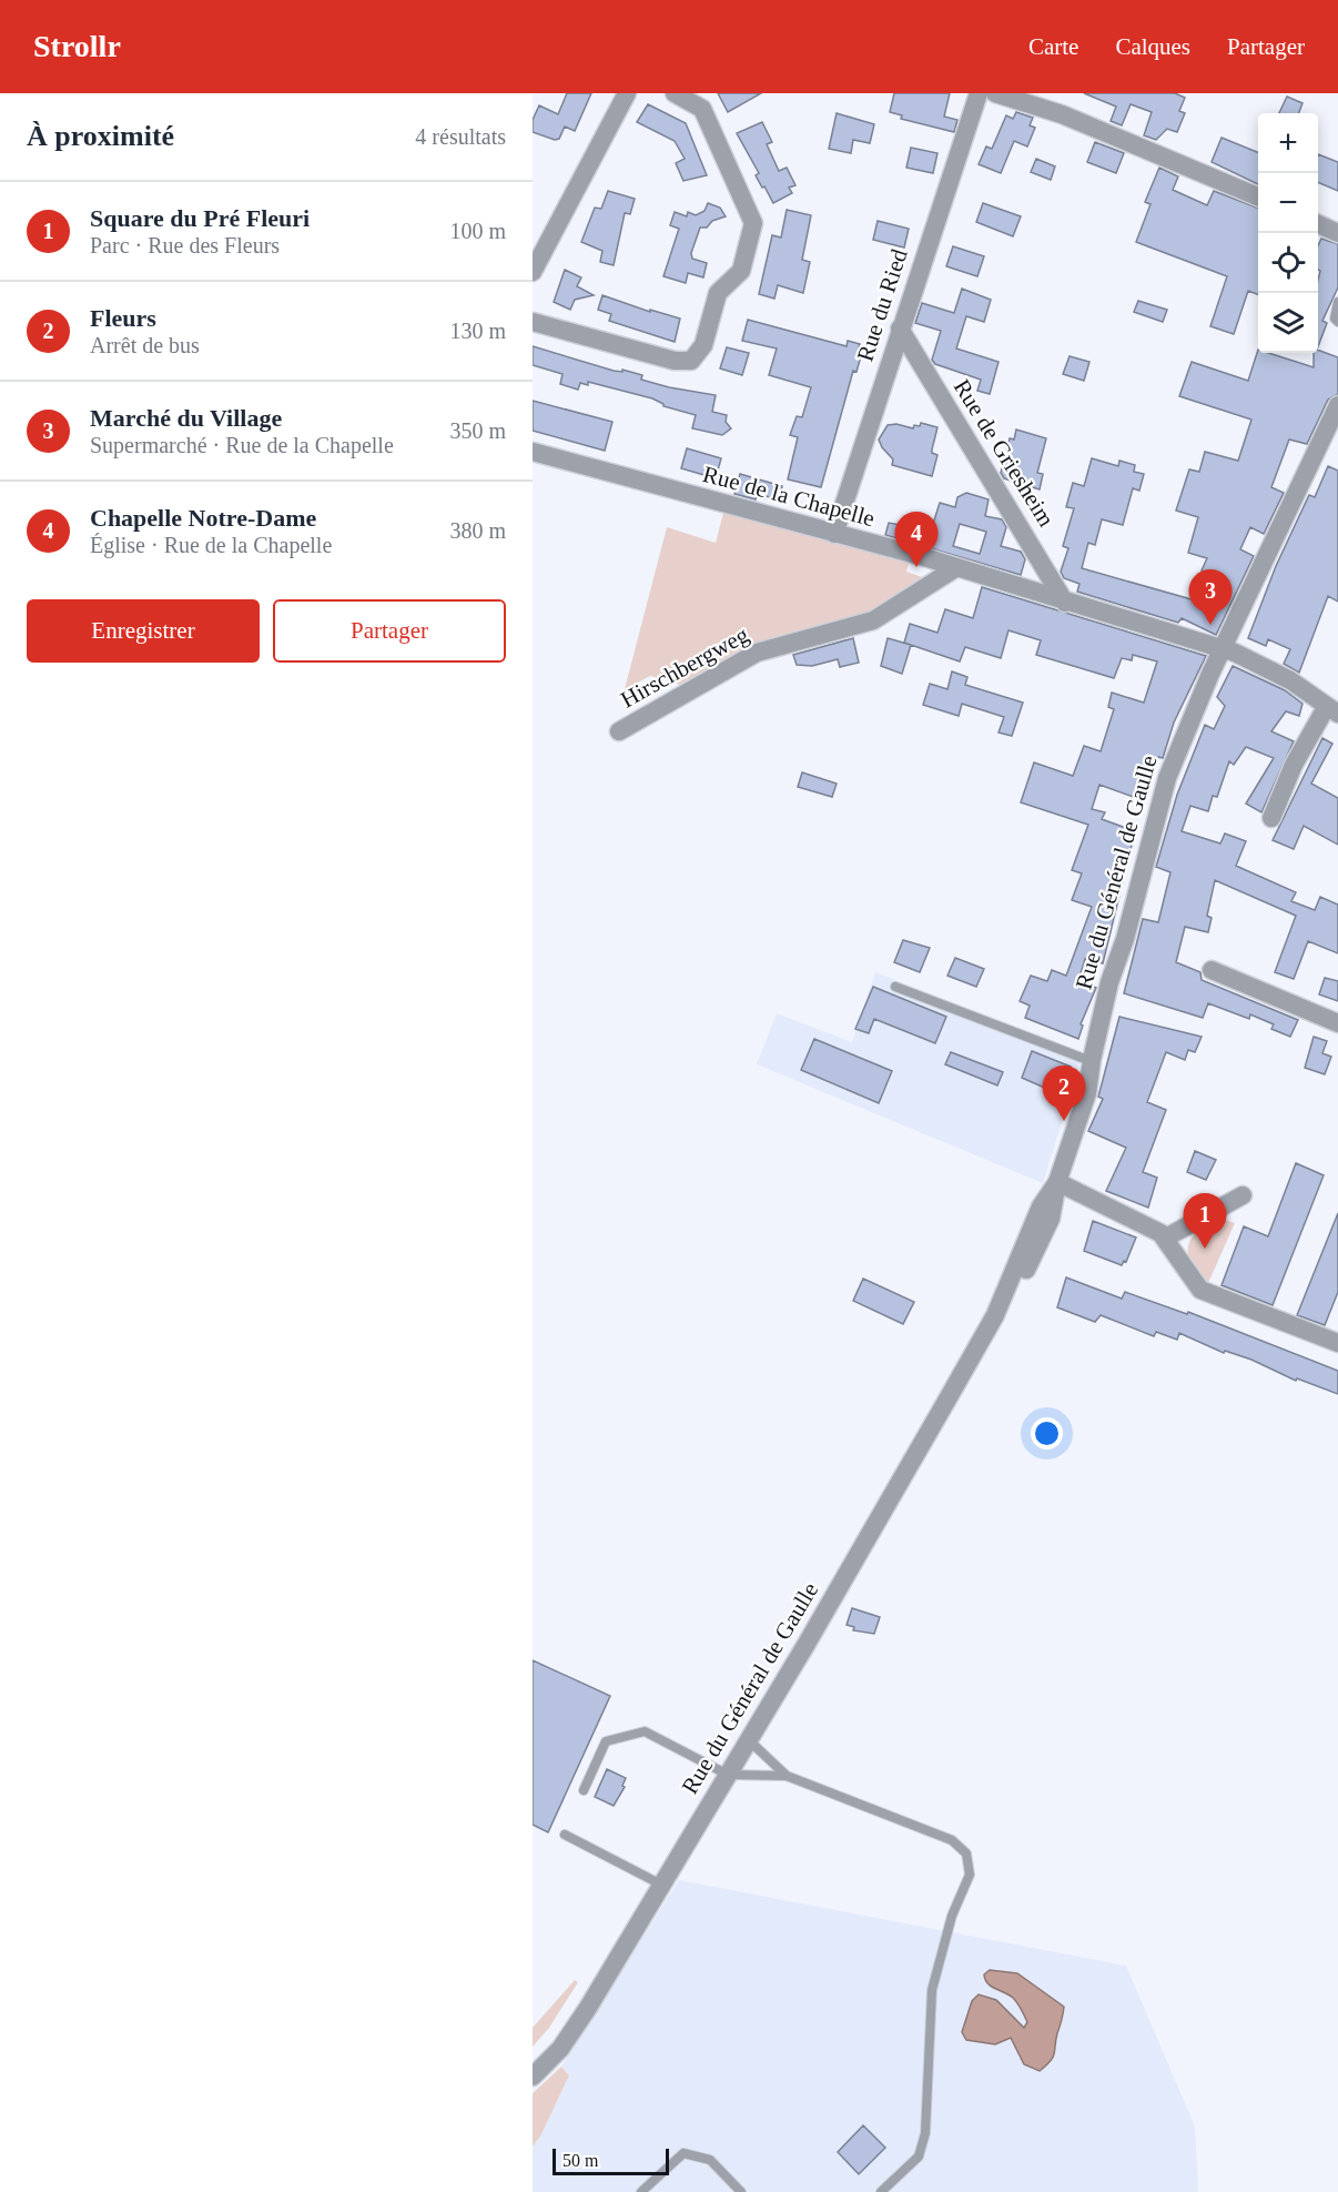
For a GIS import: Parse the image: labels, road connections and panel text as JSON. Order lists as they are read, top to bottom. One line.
{"streets":{"street":["Rue du Ried","Rue de Griesheim","Rue de la Chapelle","Hirschbergweg","Rue du Général de Gaulle"]},"crossings":[["Rue du Ried","Rue de Griesheim"],["Rue du Ried","Rue de la Chapelle"],["Rue de Griesheim","Rue de la Chapelle"],["Rue de la Chapelle","Hirschbergweg"],["Rue de la Chapelle","Rue du Général de Gaulle"]],"scale_bar":"50 m","page":{"header":"Strollr","nav":["Carte","Calques","Partager"],"heading":["À proximité","4 résultats"],"map_buttons":["+","−"],"list":[{"mark":"1","name":"Square du Pré Fleuri","note":"Parc · Rue des Fleurs","value":"100 m"},{"mark":"2","name":"Fleurs","note":"Arrêt de bus","value":"130 m"},{"mark":"3","name":"Marché du Village","note":"Supermarché · Rue de la Chapelle","value":"350 m"},{"mark":"4","name":"Chapelle Notre-Dame","note":"Église · Rue de la Chapelle","value":"380 m"}],"pins":["4","3","2","1"],"buttons":["Enregistrer","Partager"],"scale":"50 m"}}
